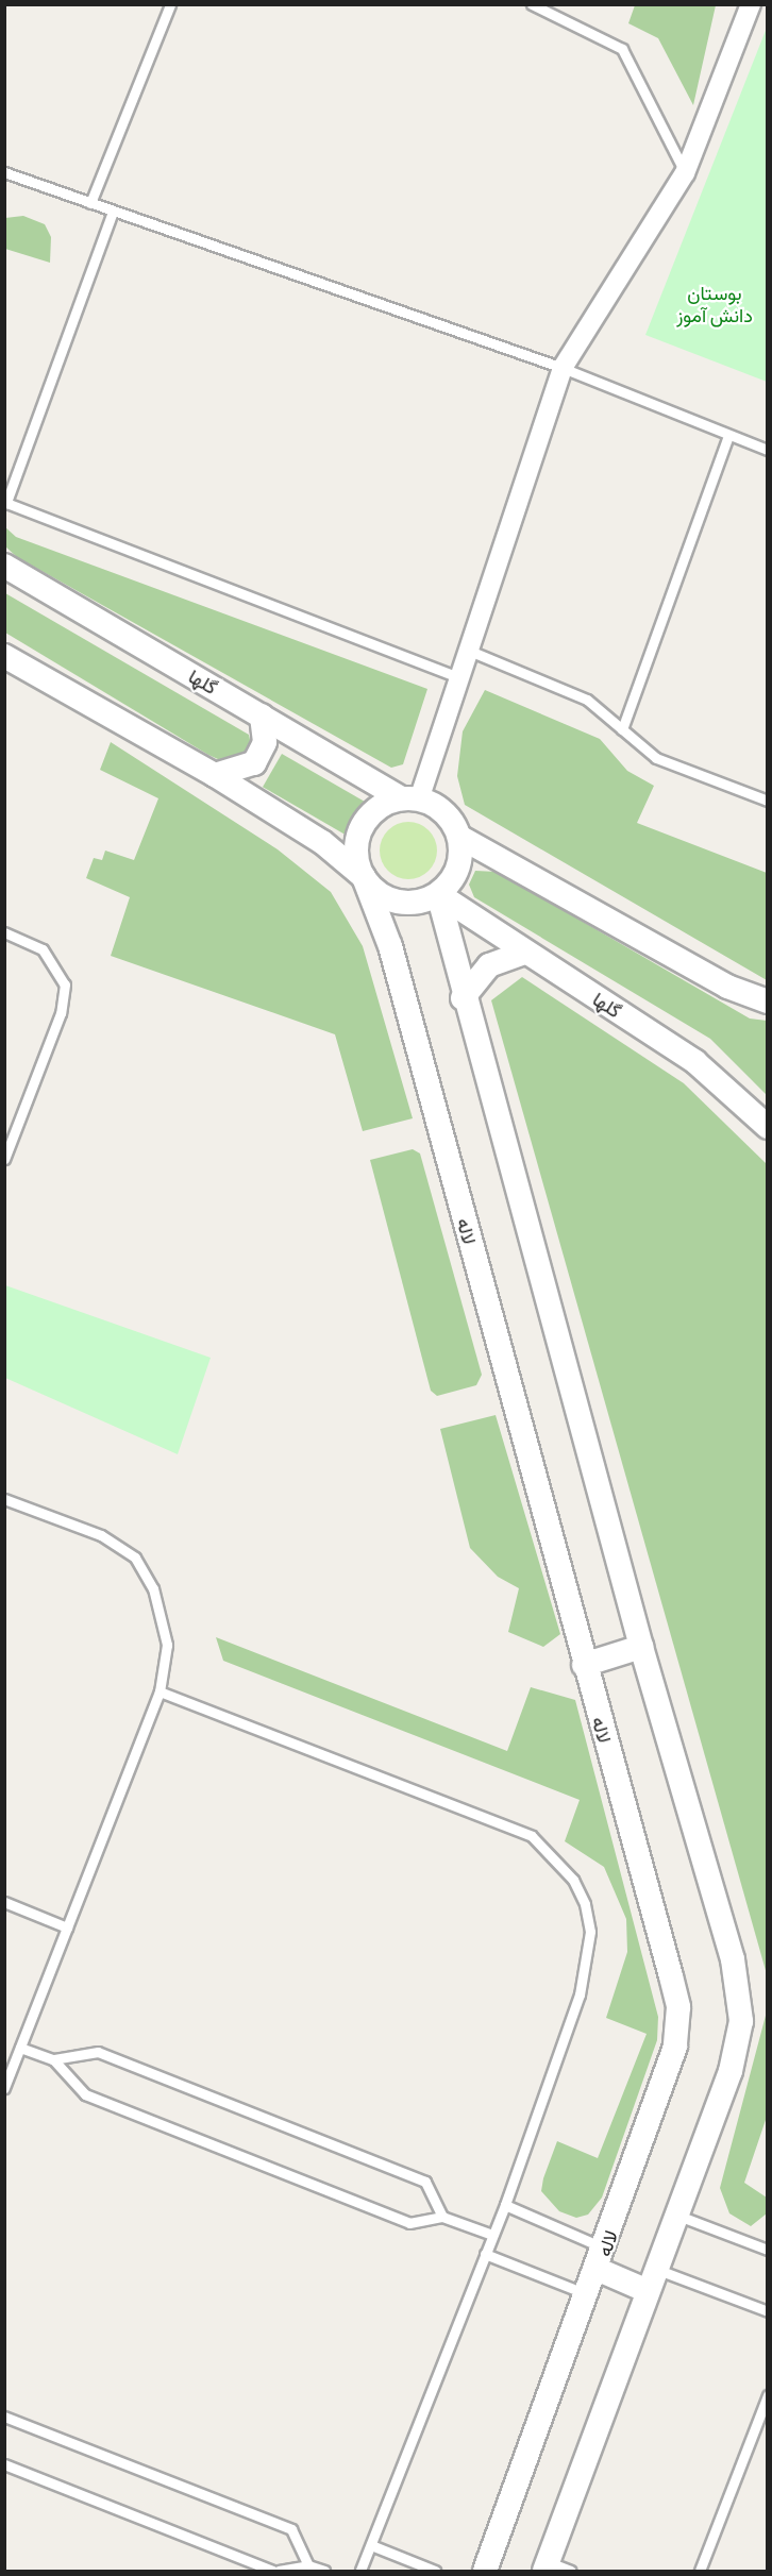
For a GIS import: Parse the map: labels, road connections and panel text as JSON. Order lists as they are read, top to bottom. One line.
{"streets":{"street":["گلها","لاله"]},"crossings":[["گلها","لاله"]],"parks":["بوستان دانش آموز"]}
